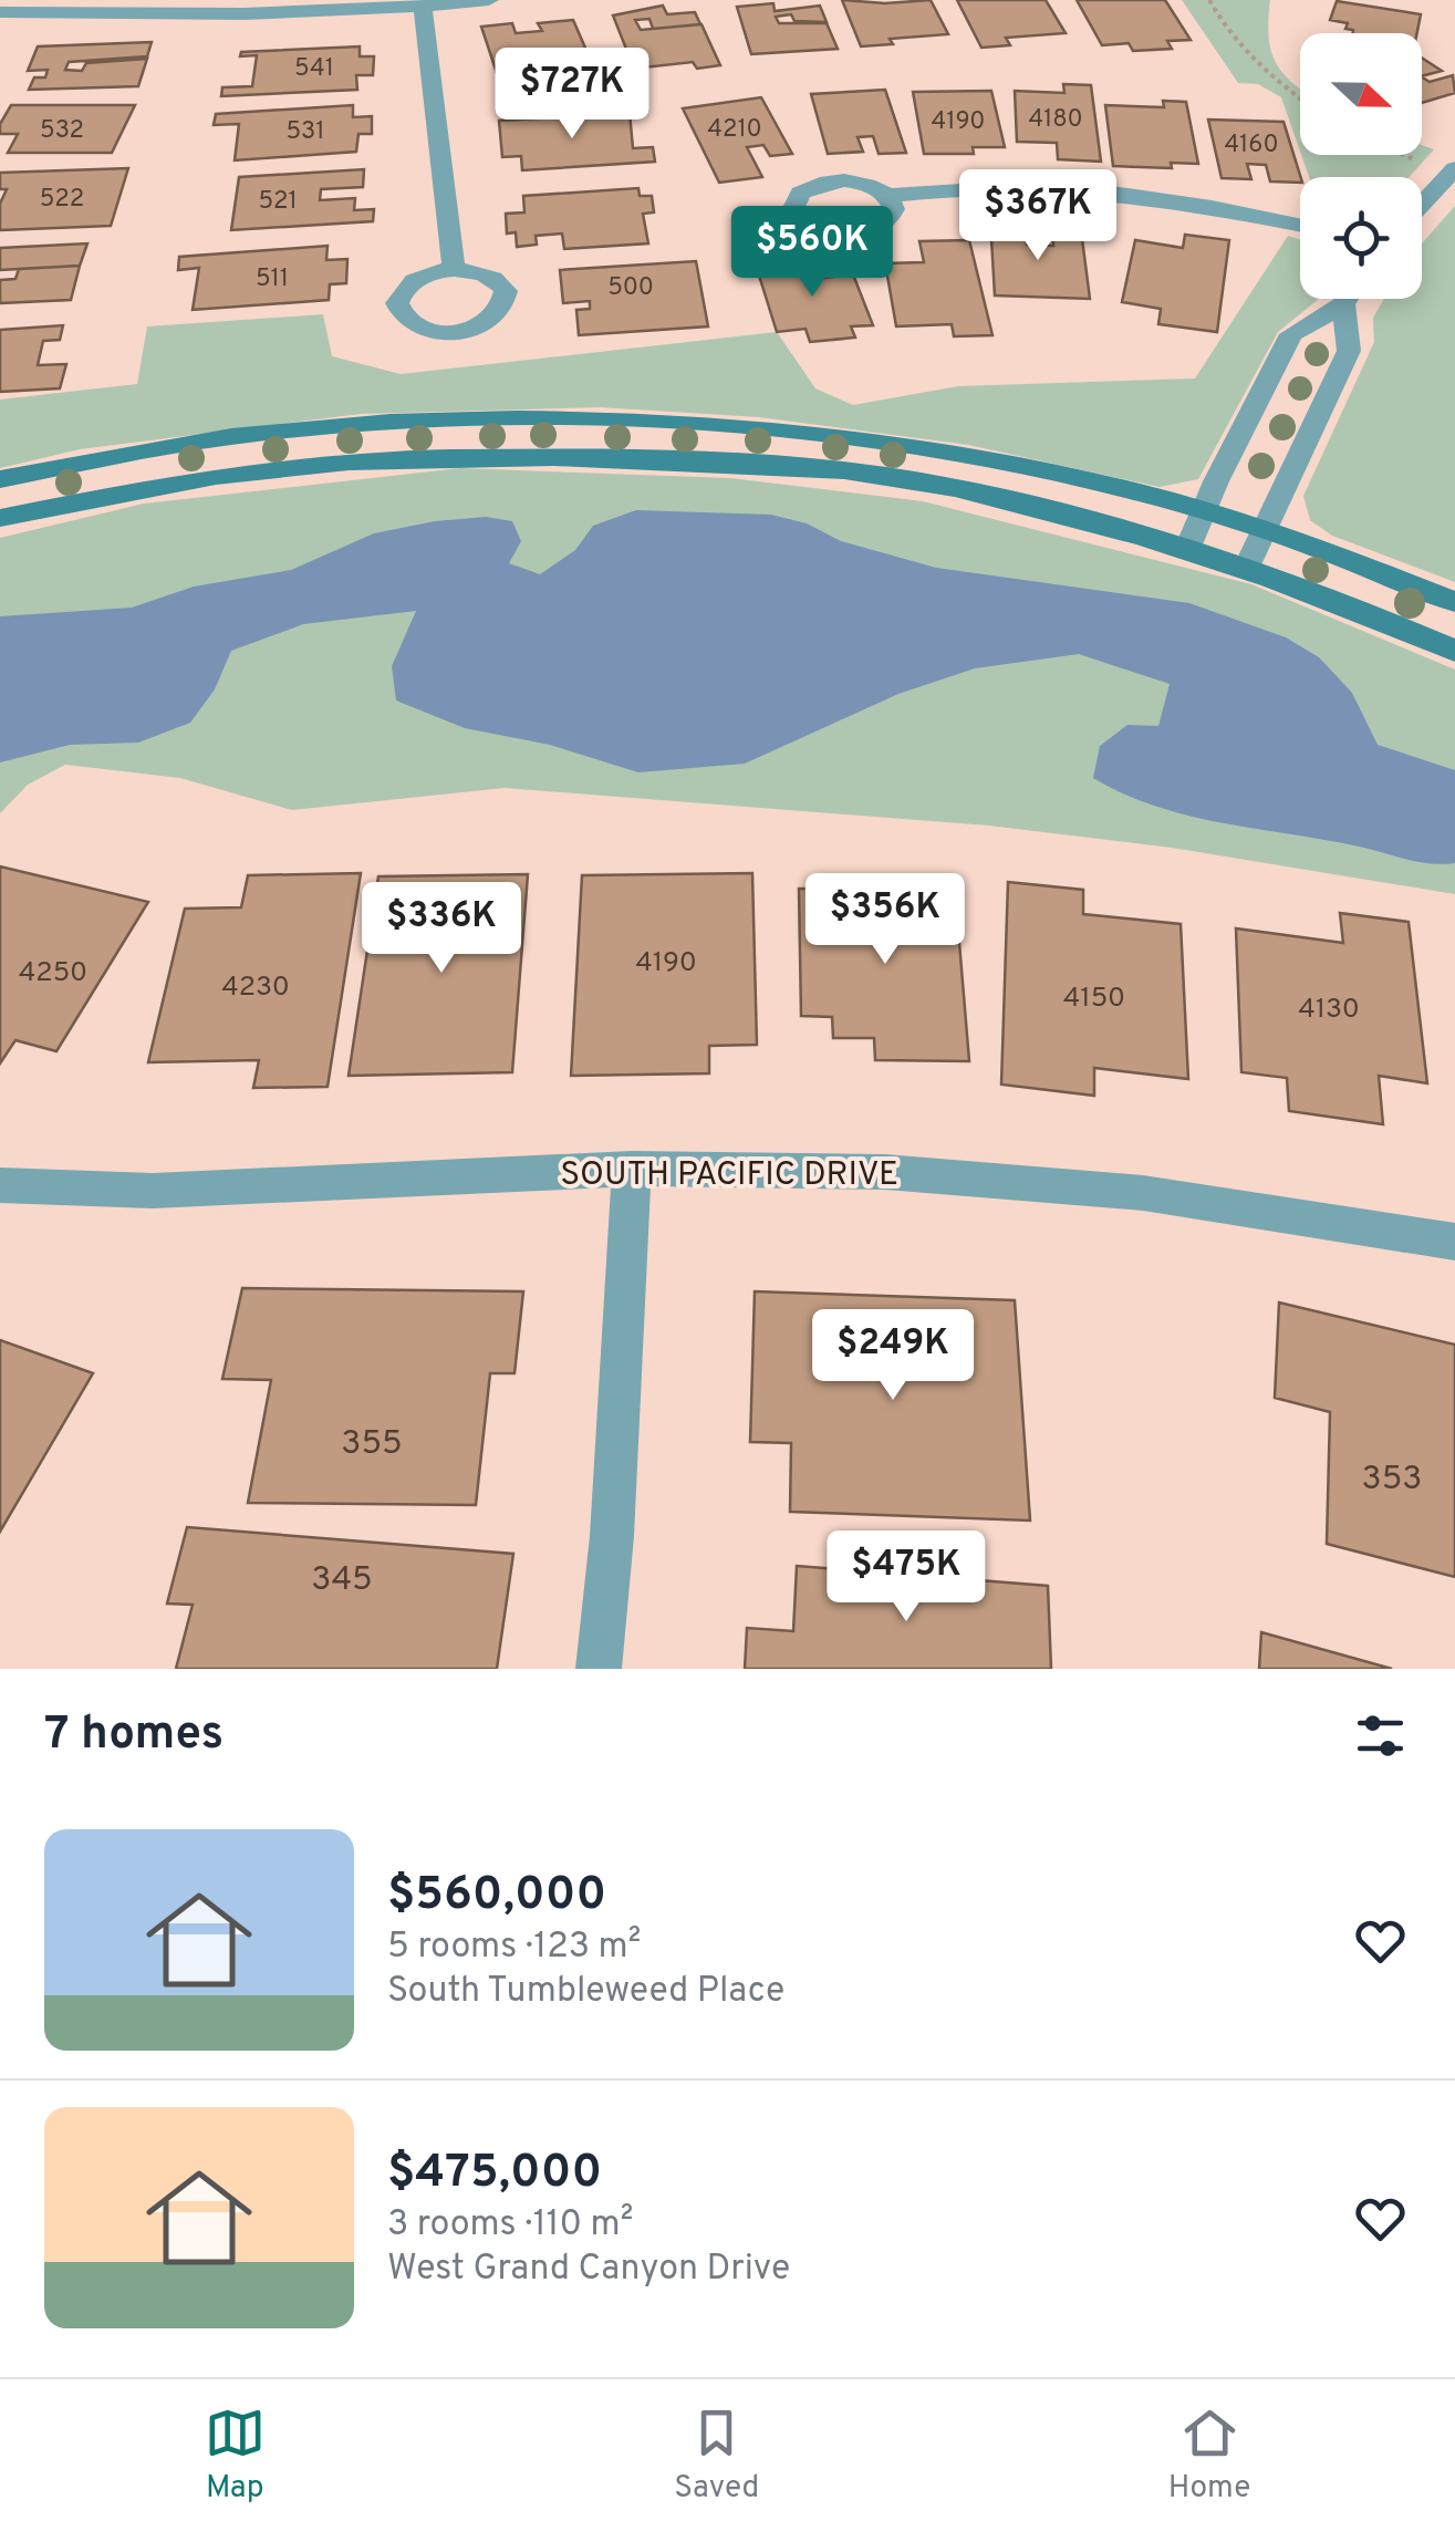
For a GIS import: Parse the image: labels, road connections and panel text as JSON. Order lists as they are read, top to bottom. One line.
{"streets":{"street":["SOUTH PACIFIC DRIVE"]},"house_numbers":["541","4180","4190","4210","532","531","4160","522","521","511","500","4190","4250","4230","4150","4130","355","353","345"],"north":"right","page":{"price":["$727K","$367K","$560K","$356K","$336K","$249K","$475K"],"heading":"7 homes","list":[{"name":"$560,000","note":"5 rooms · 123 m² · South Tumbleweed Place"},{"name":"$475,000","note":"3 rooms · 110 m² · West Grand Canyon Drive"}],"tabs":["Map","Saved","Home"]}}
